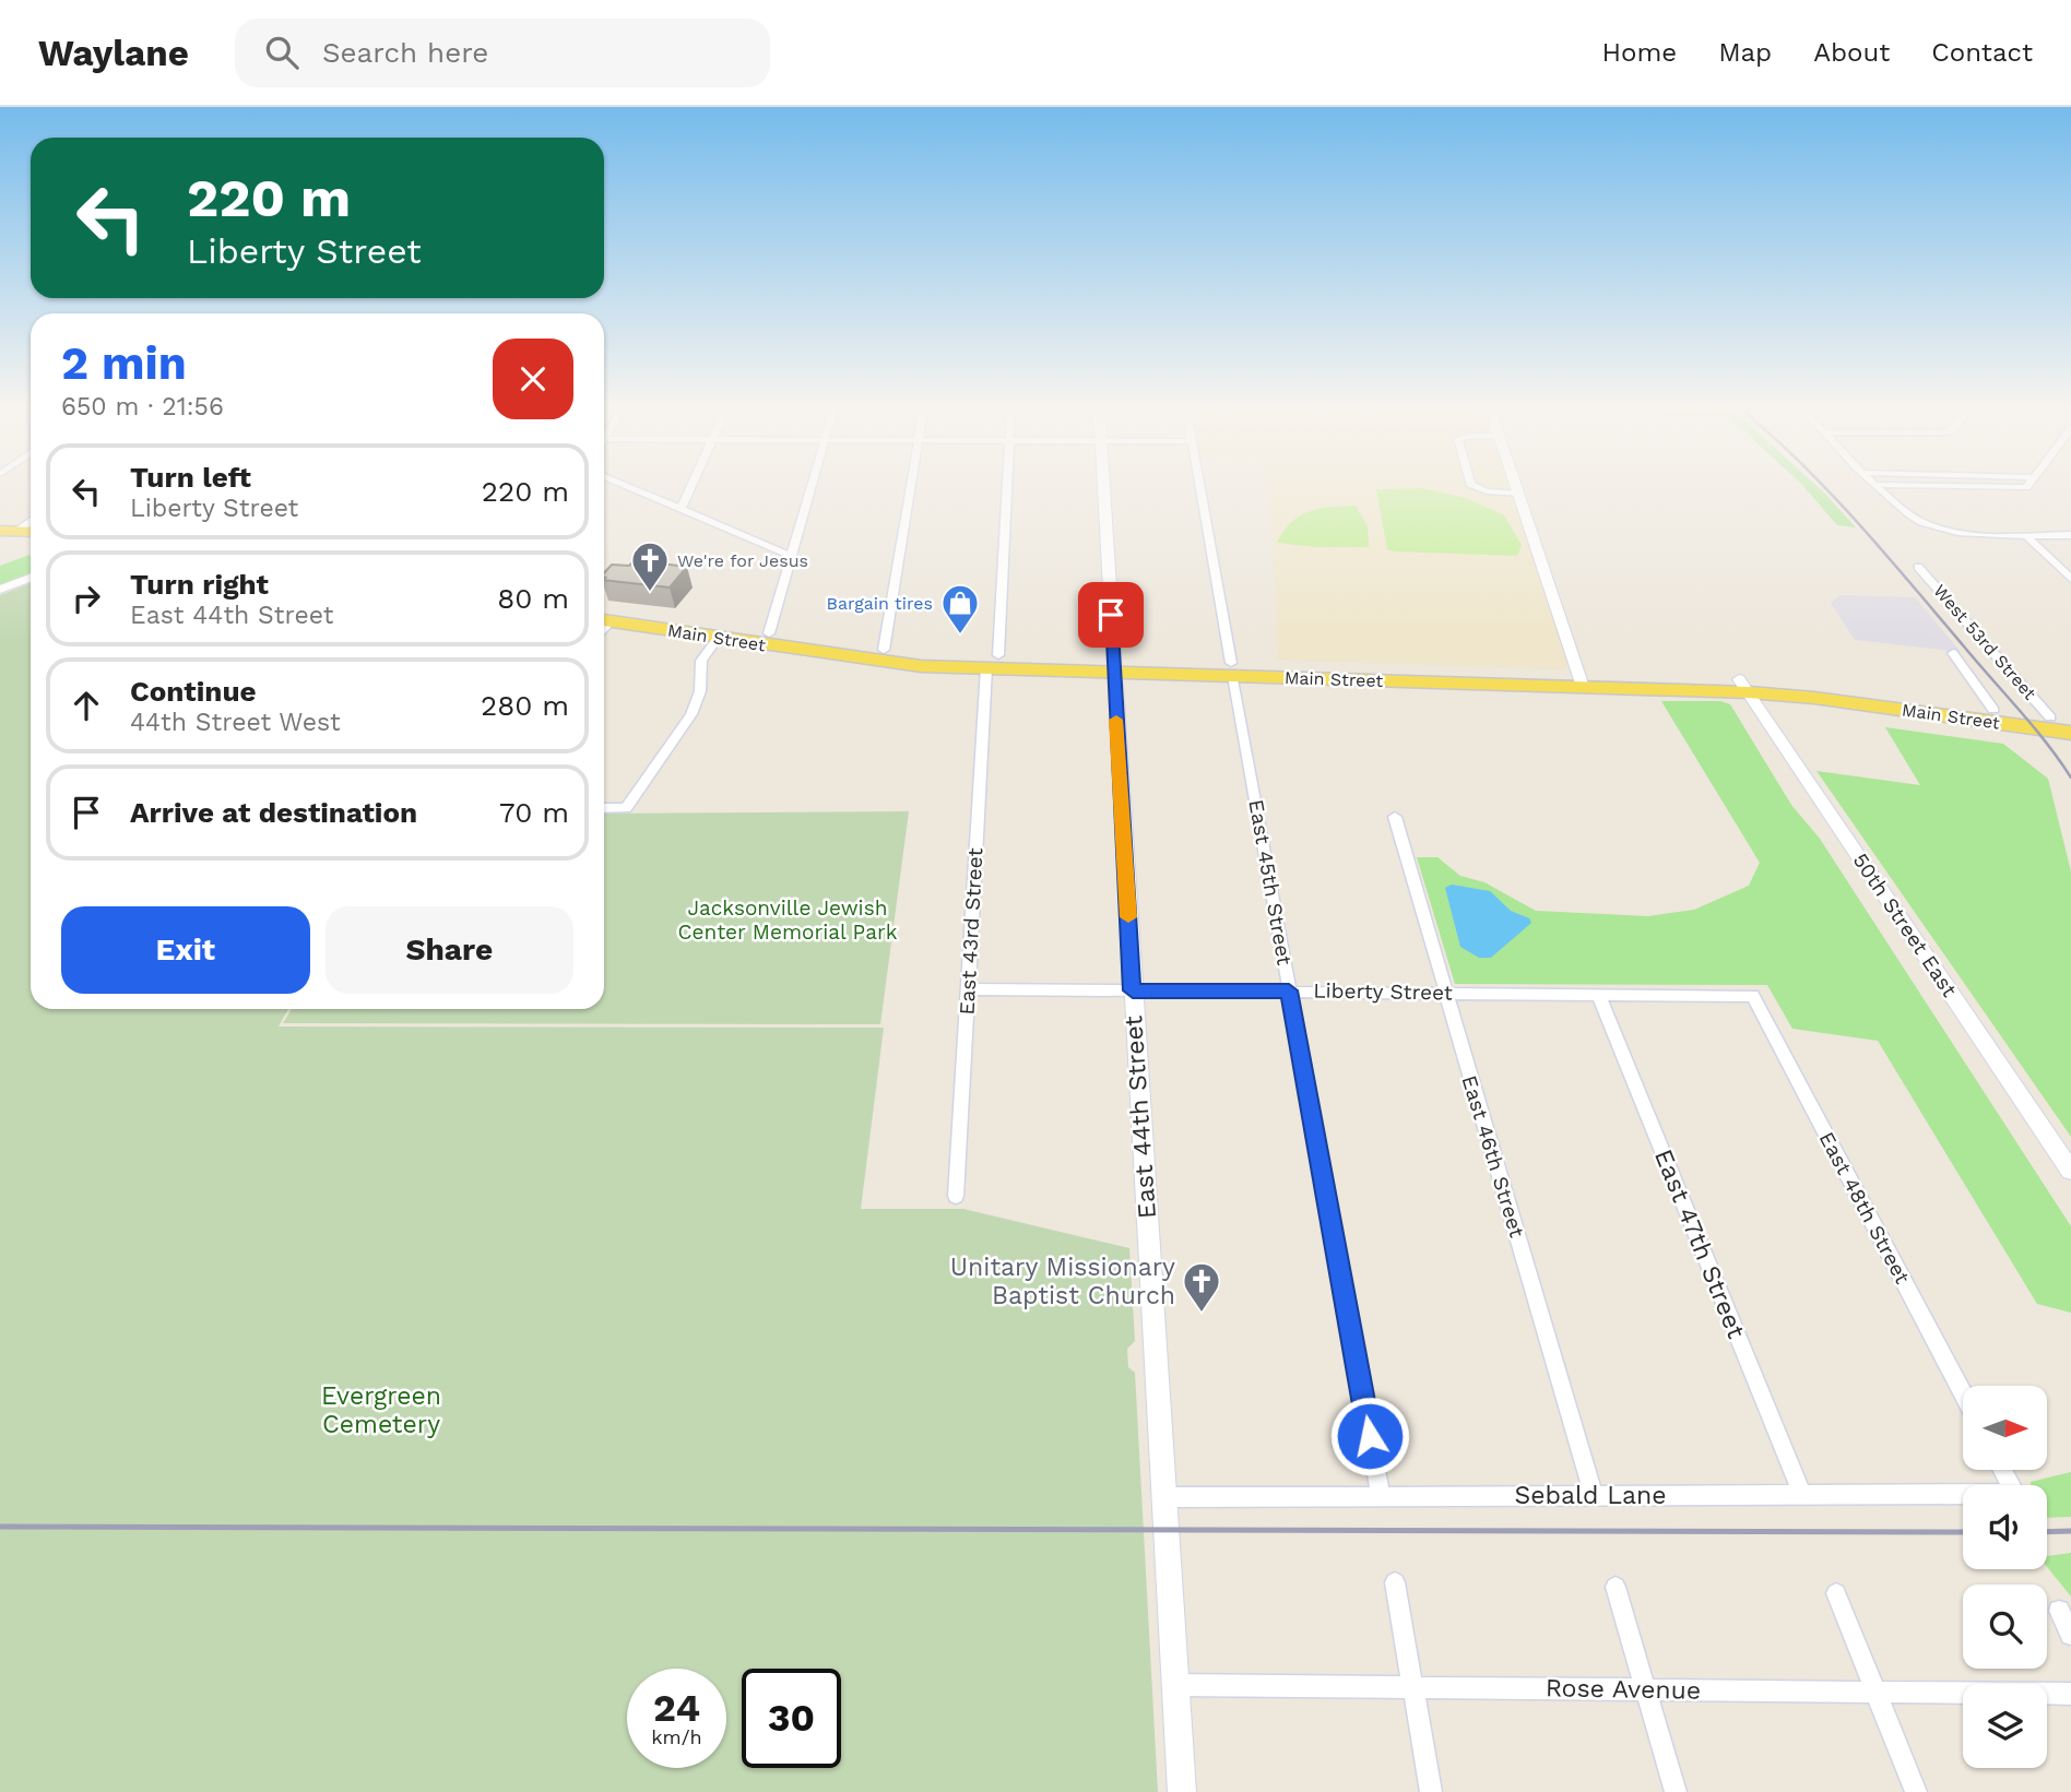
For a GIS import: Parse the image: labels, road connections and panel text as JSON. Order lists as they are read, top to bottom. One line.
{"streets":{"main road":["Main Street"],"street":["West 53rd Street","East 45th Street","50th Street East","East 43rd Street","Liberty Street","East 44th Street","East 46th Street","East 48th Street","East 47th Street","Sebald Lane","Rose Avenue"]},"crossings":[["Main Street","West 53rd Street"],["Main Street","East 45th Street"],["Main Street","50th Street East"],["Main Street","East 43rd Street"],["Main Street","East 44th Street"],["East 45th Street","Liberty Street"],["East 45th Street","Sebald Lane"],["East 43rd Street","Liberty Street"],["Liberty Street","East 44th Street"],["Liberty Street","East 46th Street"],["Liberty Street","East 48th Street"],["Liberty Street","East 47th Street"],["East 44th Street","Sebald Lane"],["East 44th Street","Rose Avenue"],["East 46th Street","Sebald Lane"],["East 47th Street","Sebald Lane"]],"parks":["Jacksonville Jewish Center Memorial Park","Evergreen Cemetery"],"places":{"church":["We're for Jesus","Unitary Missionary Baptist Church"],"shop":["Bargain tires"]},"north":"right","page":{"header":"Waylane","search":"Search here","nav":["Home","Map","About","Contact"],"turn":["220 m","Liberty Street"],"heading":["2 min","650 m · 21:56"],"list":[{"name":"Turn left","note":"Liberty Street","value":"220 m"},{"name":"Turn right","note":"East 44th Street","value":"80 m"},{"name":"Continue","note":"44th Street West","value":"280 m"},{"name":"Arrive at destination","value":"70 m"}],"buttons":["Exit","Share"],"speed":"24 km/h","limit":"30"}}
